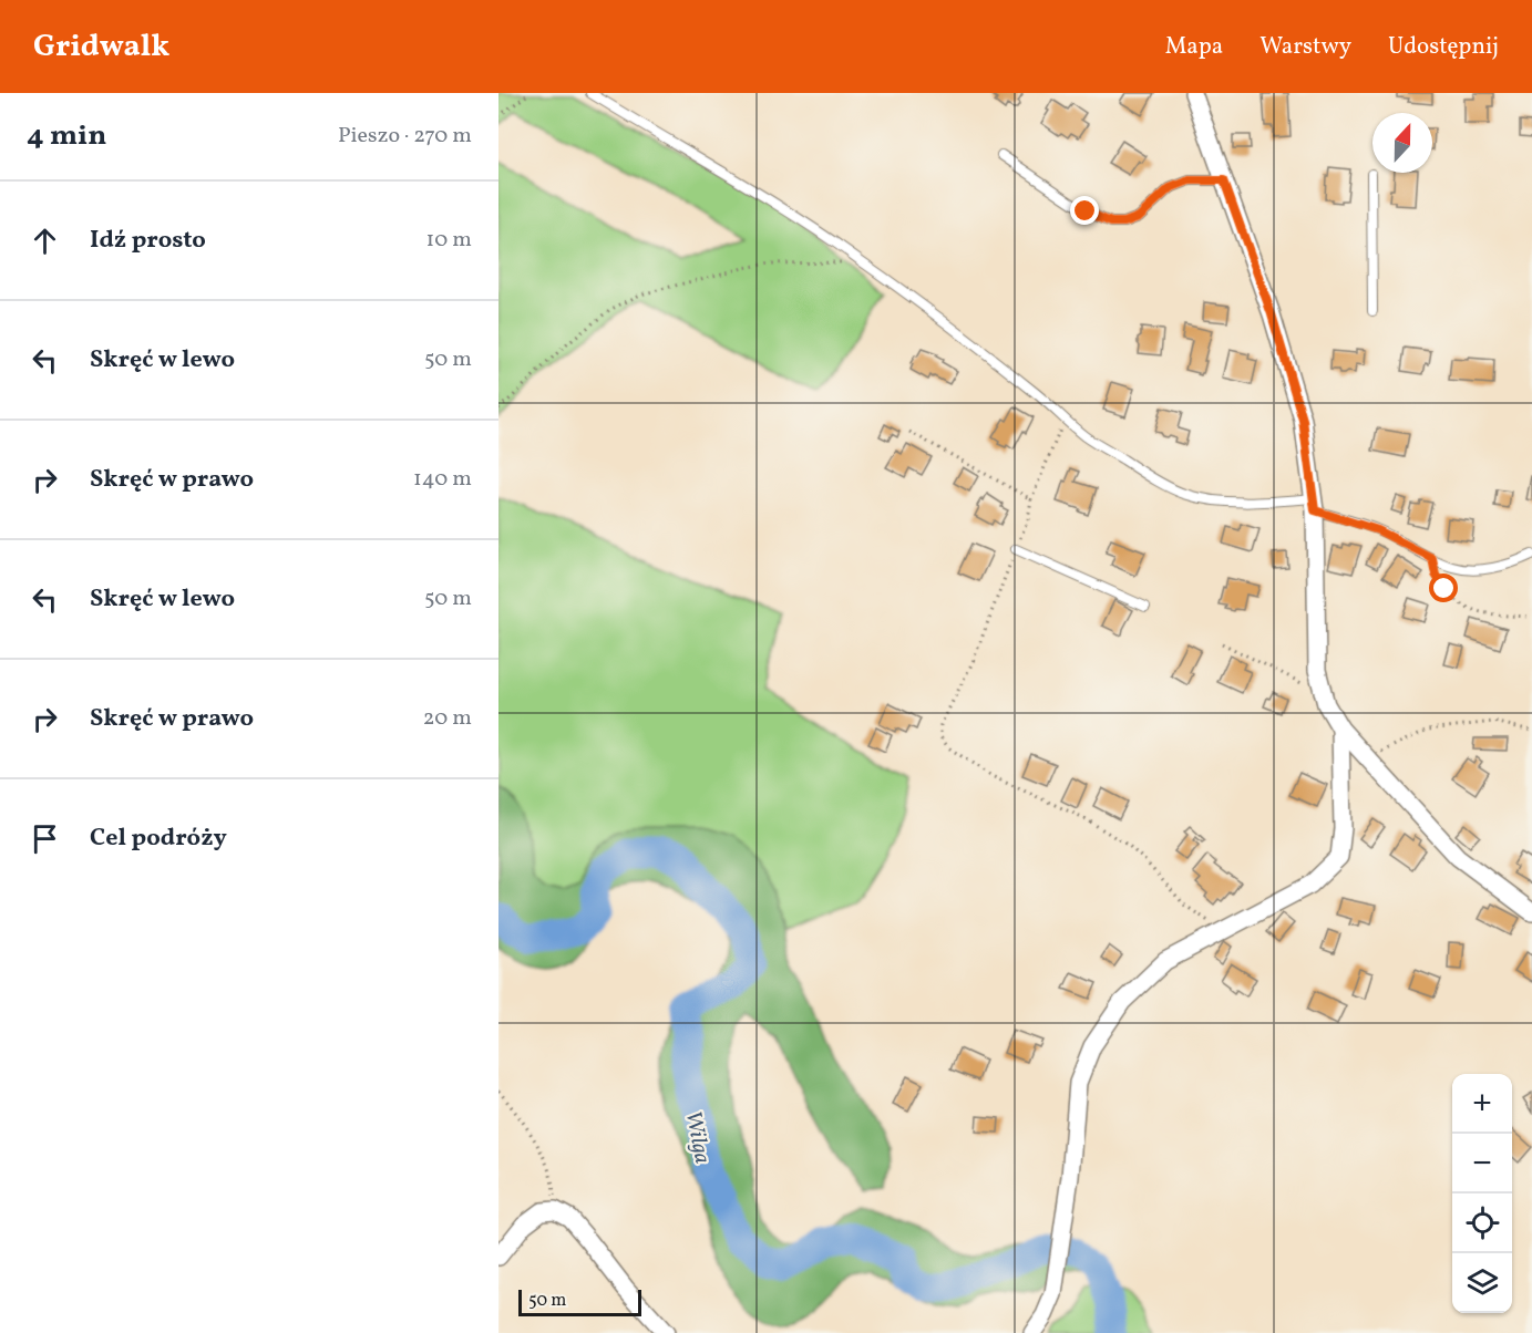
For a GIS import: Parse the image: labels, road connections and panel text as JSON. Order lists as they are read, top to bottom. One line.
{"water":["Wilga"],"scale_bar":"50 m","north":"top","page":{"header":"Gridwalk","nav":["Mapa","Warstwy","Udostępnij"],"heading":["4 min","Pieszo · 270 m"],"list":[["Idź prosto","10 m"],["Skręć w lewo","50 m"],["Skręć w prawo","140 m"],["Skręć w lewo","50 m"],["Skręć w prawo","20 m"],"Cel podróży"],"map_buttons":["+","−"],"scale":"50 m"}}
